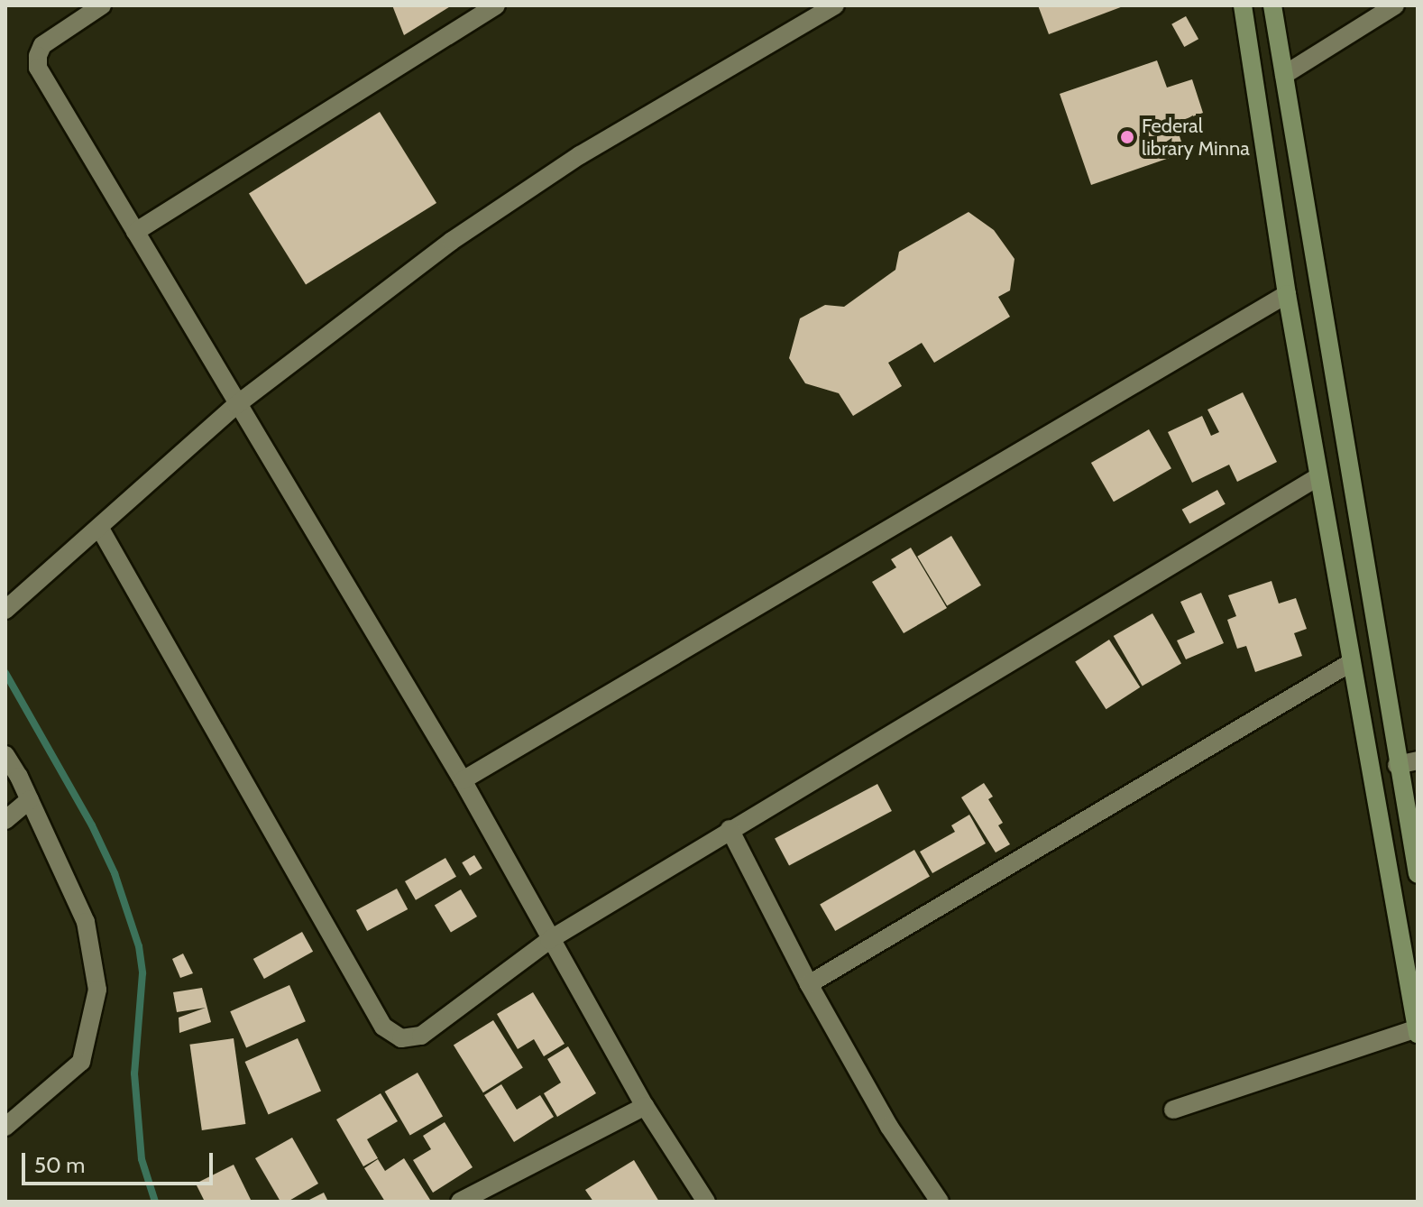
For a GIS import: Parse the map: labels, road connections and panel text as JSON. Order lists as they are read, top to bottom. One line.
{"places":["Federal library Minna"],"scale_bar":"50 m"}
